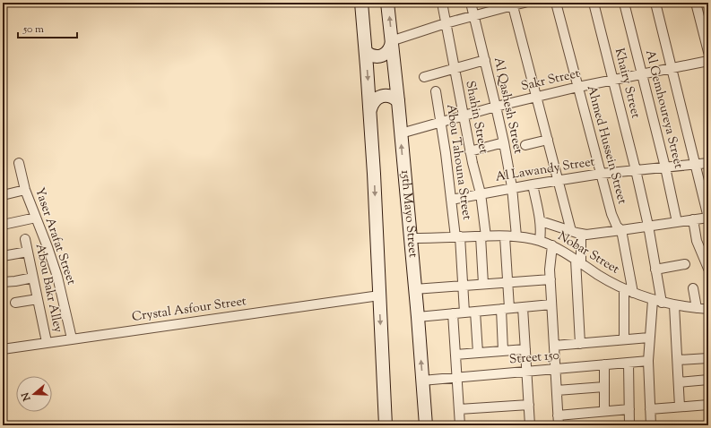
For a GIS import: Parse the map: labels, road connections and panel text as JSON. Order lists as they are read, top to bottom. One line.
{"streets":{"main road":["15th Mayo Street"],"street":["Sakr Street","Khairy Street","Al Qashesh Street","Al Gemhoureya Street","Shahin Street","Ahmed Hussein Street","Abou Tahouna Street","Al Lawandy Street","Yaser Arafat Street","Nobar Street","Abou Bakr Alley","Crystal Asfour Street","Street 150"]},"crossings":[["Sakr Street","Khairy Street"],["Sakr Street","Al Qashesh Street"],["Sakr Street","Al Gemhoureya Street"],["Sakr Street","Shahin Street"],["Sakr Street","Ahmed Hussein Street"],["Sakr Street","Abou Tahouna Street"],["Sakr Street","15th Mayo Street"],["Khairy Street","Al Lawandy Street"],["Khairy Street","Nobar Street"],["Al Qashesh Street","Al Lawandy Street"],["Al Qashesh Street","Nobar Street"],["Al Gemhoureya Street","Al Lawandy Street"],["Shahin Street","Al Lawandy Street"],["Shahin Street","Nobar Street"],["Ahmed Hussein Street","Al Lawandy Street"],["Ahmed Hussein Street","Nobar Street"],["Abou Tahouna Street","Al Lawandy Street"],["Abou Tahouna Street","Nobar Street"],["15th Mayo Street","Nobar Street"],["15th Mayo Street","Street 150"],["Yaser Arafat Street","Crystal Asfour Street"],["Abou Bakr Alley","Crystal Asfour Street"]],"scale_bar":"50 m","north":"left"}
